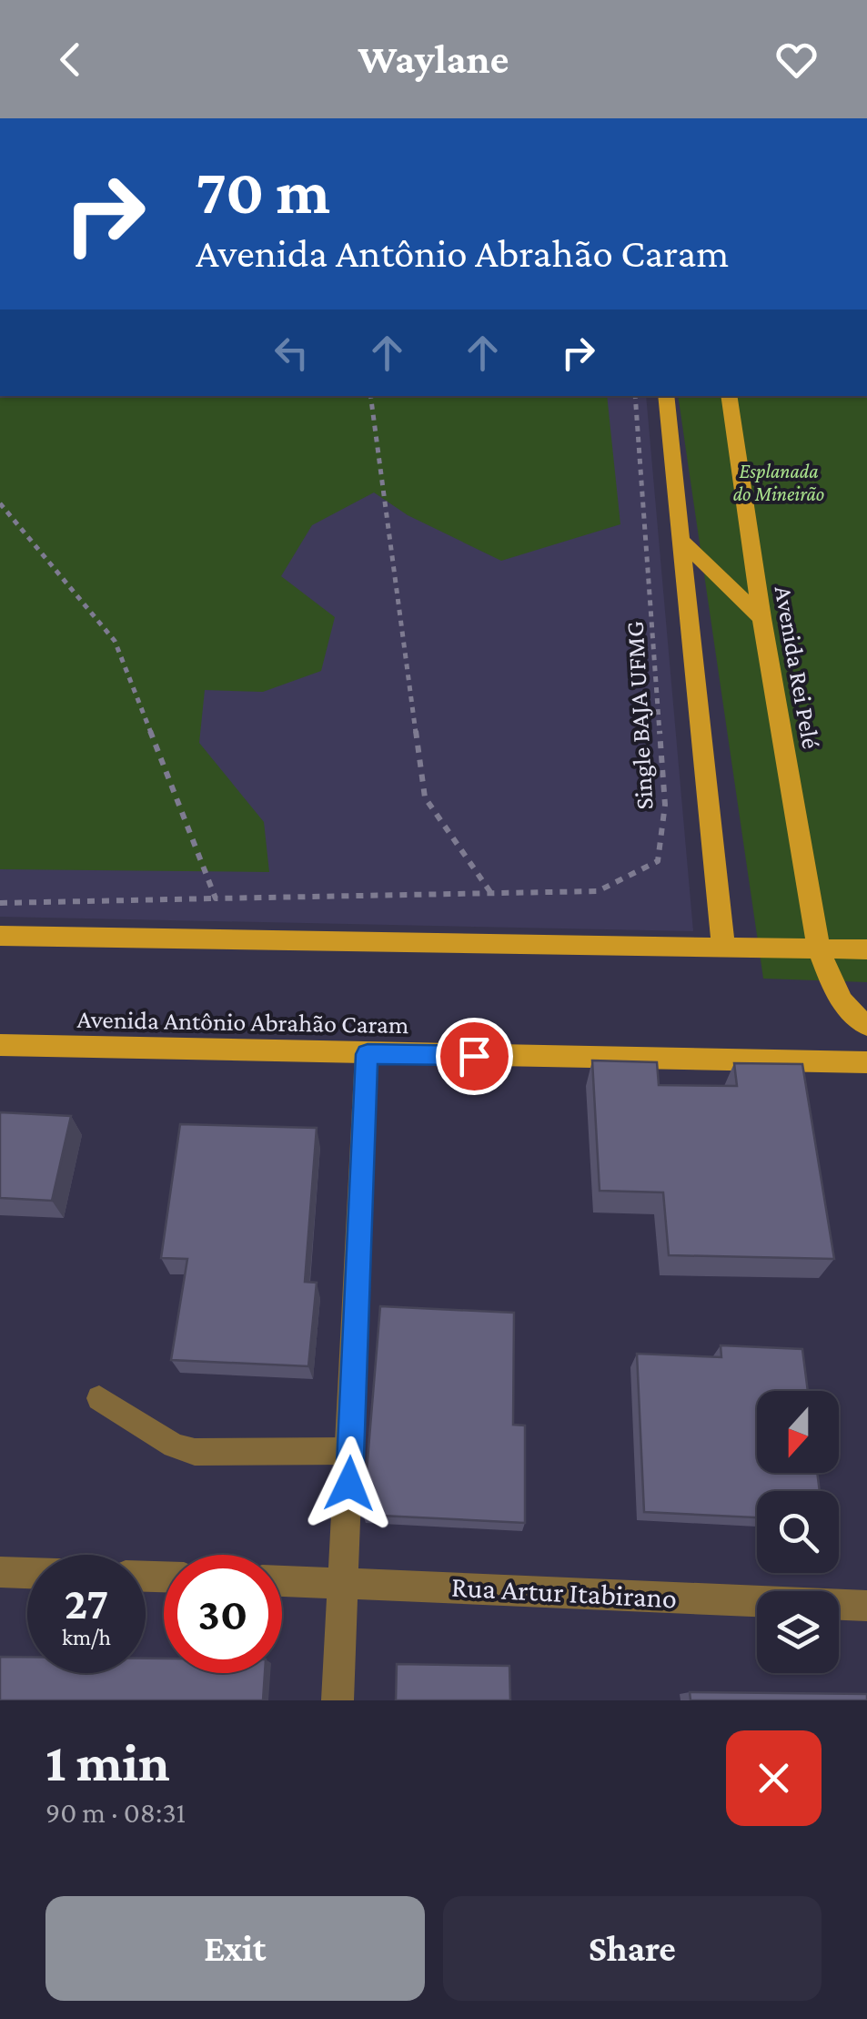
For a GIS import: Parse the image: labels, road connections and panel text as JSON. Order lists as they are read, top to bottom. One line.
{"streets":{"main road":["Avenida Rei Pelé","Avenida Antônio Abrahão Caram"],"street":["Rua Artur Itabirano"],"path":["Single BAJA UFMG"]},"parks":["Esplanada do Mineirão"],"north":"bottom","page":{"header":"Waylane","turn":["70 m","Avenida Antônio Abrahão Caram"],"speed":"27 km/h","limit":"30","heading":["1 min","90 m · 08:31"],"buttons":["Exit","Share"]}}
